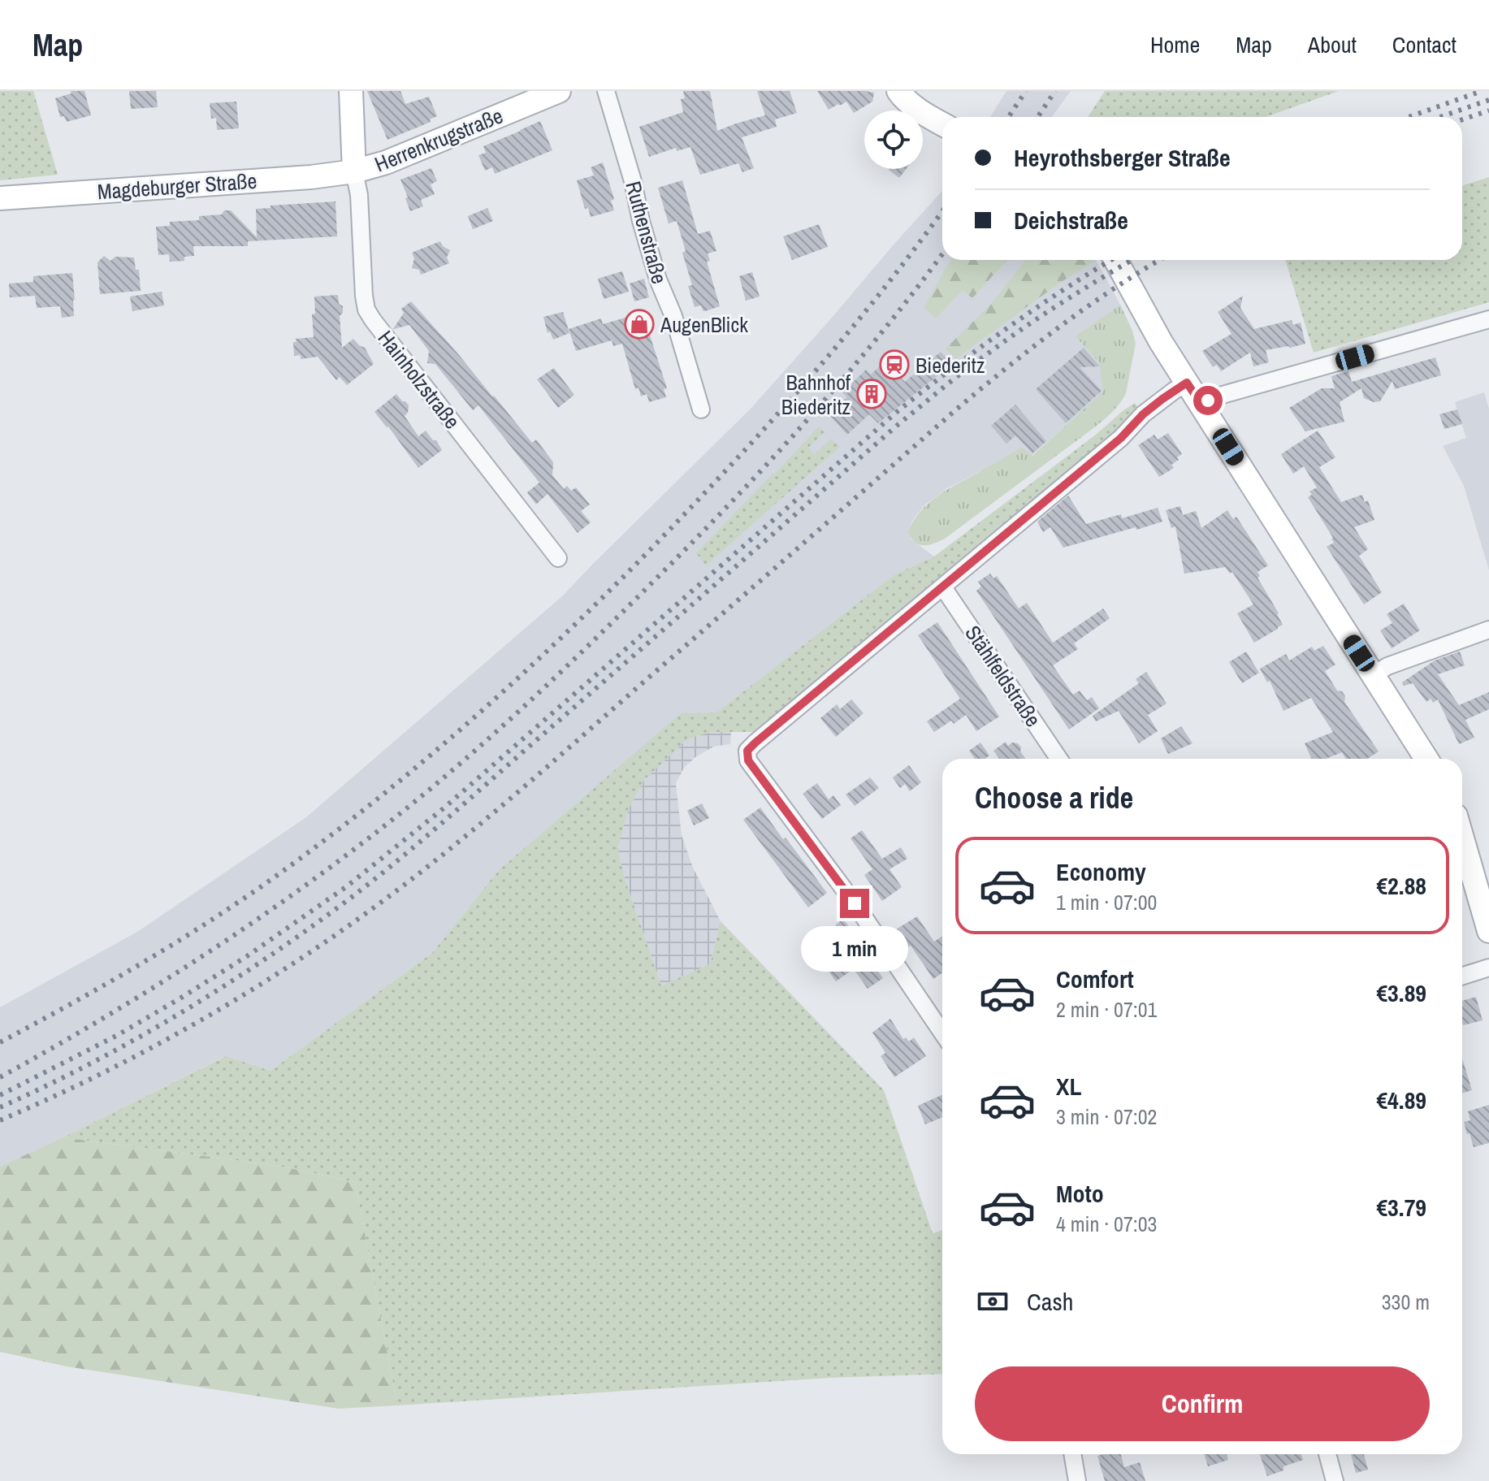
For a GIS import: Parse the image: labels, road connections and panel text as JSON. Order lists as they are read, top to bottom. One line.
{"streets":{"street":["Herrenkrugstraße","Magdeburger Straße","Ruthenstraße","Hainholzstraße","Stählfeldstraße"]},"crossings":[["Herrenkrugstraße","Magdeburger Straße"],["Herrenkrugstraße","Hainholzstraße"],["Magdeburger Straße","Hainholzstraße"]],"places":{"shop":["AugenBlick"],"station":["Biederitz"],"building":["Bahnhof Biederitz"]},"page":{"header":"Map","nav":["Home","Map","About","Contact"],"banner":["Heyrothsberger Straße","Deichstraße"],"heading":"Choose a ride","list":[{"name":"Economy","note":"1 min · 07:00","value":"€2.88"},{"name":"Comfort","note":"2 min · 07:01","value":"€3.89"},{"name":"XL","note":"3 min · 07:02","value":"€4.89"},{"name":"Moto","note":"4 min · 07:03","value":"€3.79"}],"bubble":"1 min","pay":["Cash","330 m"],"buttons":"Confirm"}}
